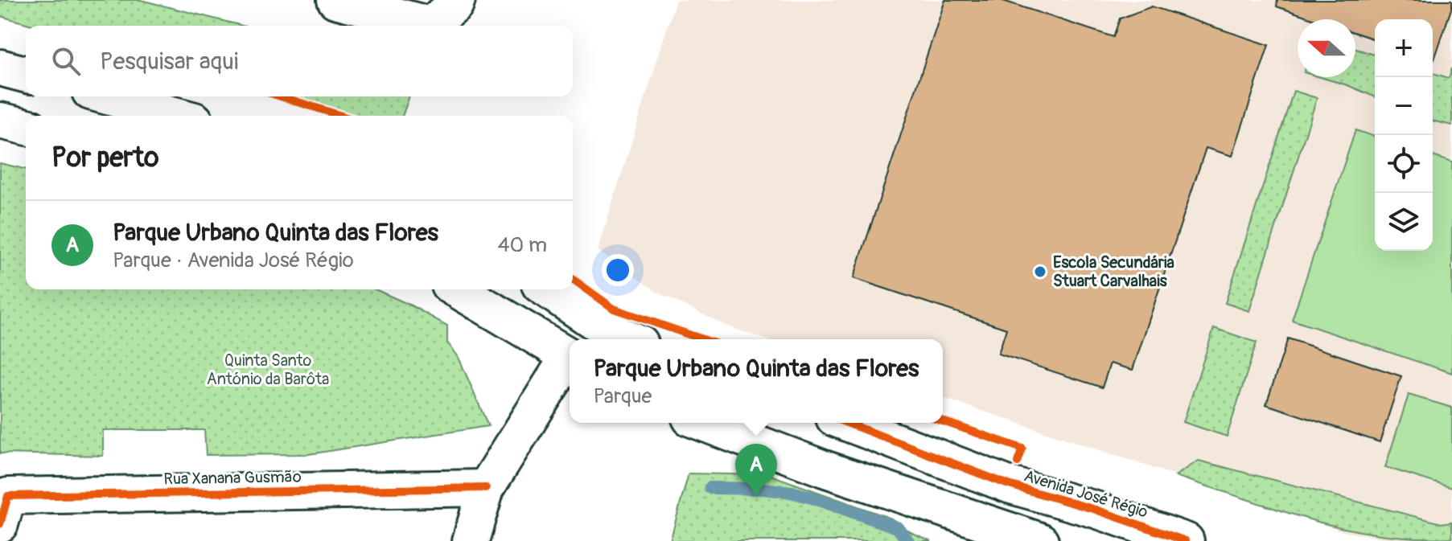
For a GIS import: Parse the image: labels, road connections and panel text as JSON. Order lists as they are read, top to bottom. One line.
{"streets":{"street":["Rua Xanana Gusmão","Avenida José Régio"]},"parks":["Quinta Santo António da Barôta"],"places":["Escola Secundária Stuart Carvalhais"],"north":"left","page":{"map_buttons":["+","−"],"search":"Pesquisar aqui","heading":"Por perto","list":[{"mark":"A","name":"Parque Urbano Quinta das Flores","note":"Parque · Avenida José Régio","value":"40 m"}],"popup":["Parque Urbano Quinta das Flores","Parque"],"pins":"A"}}
